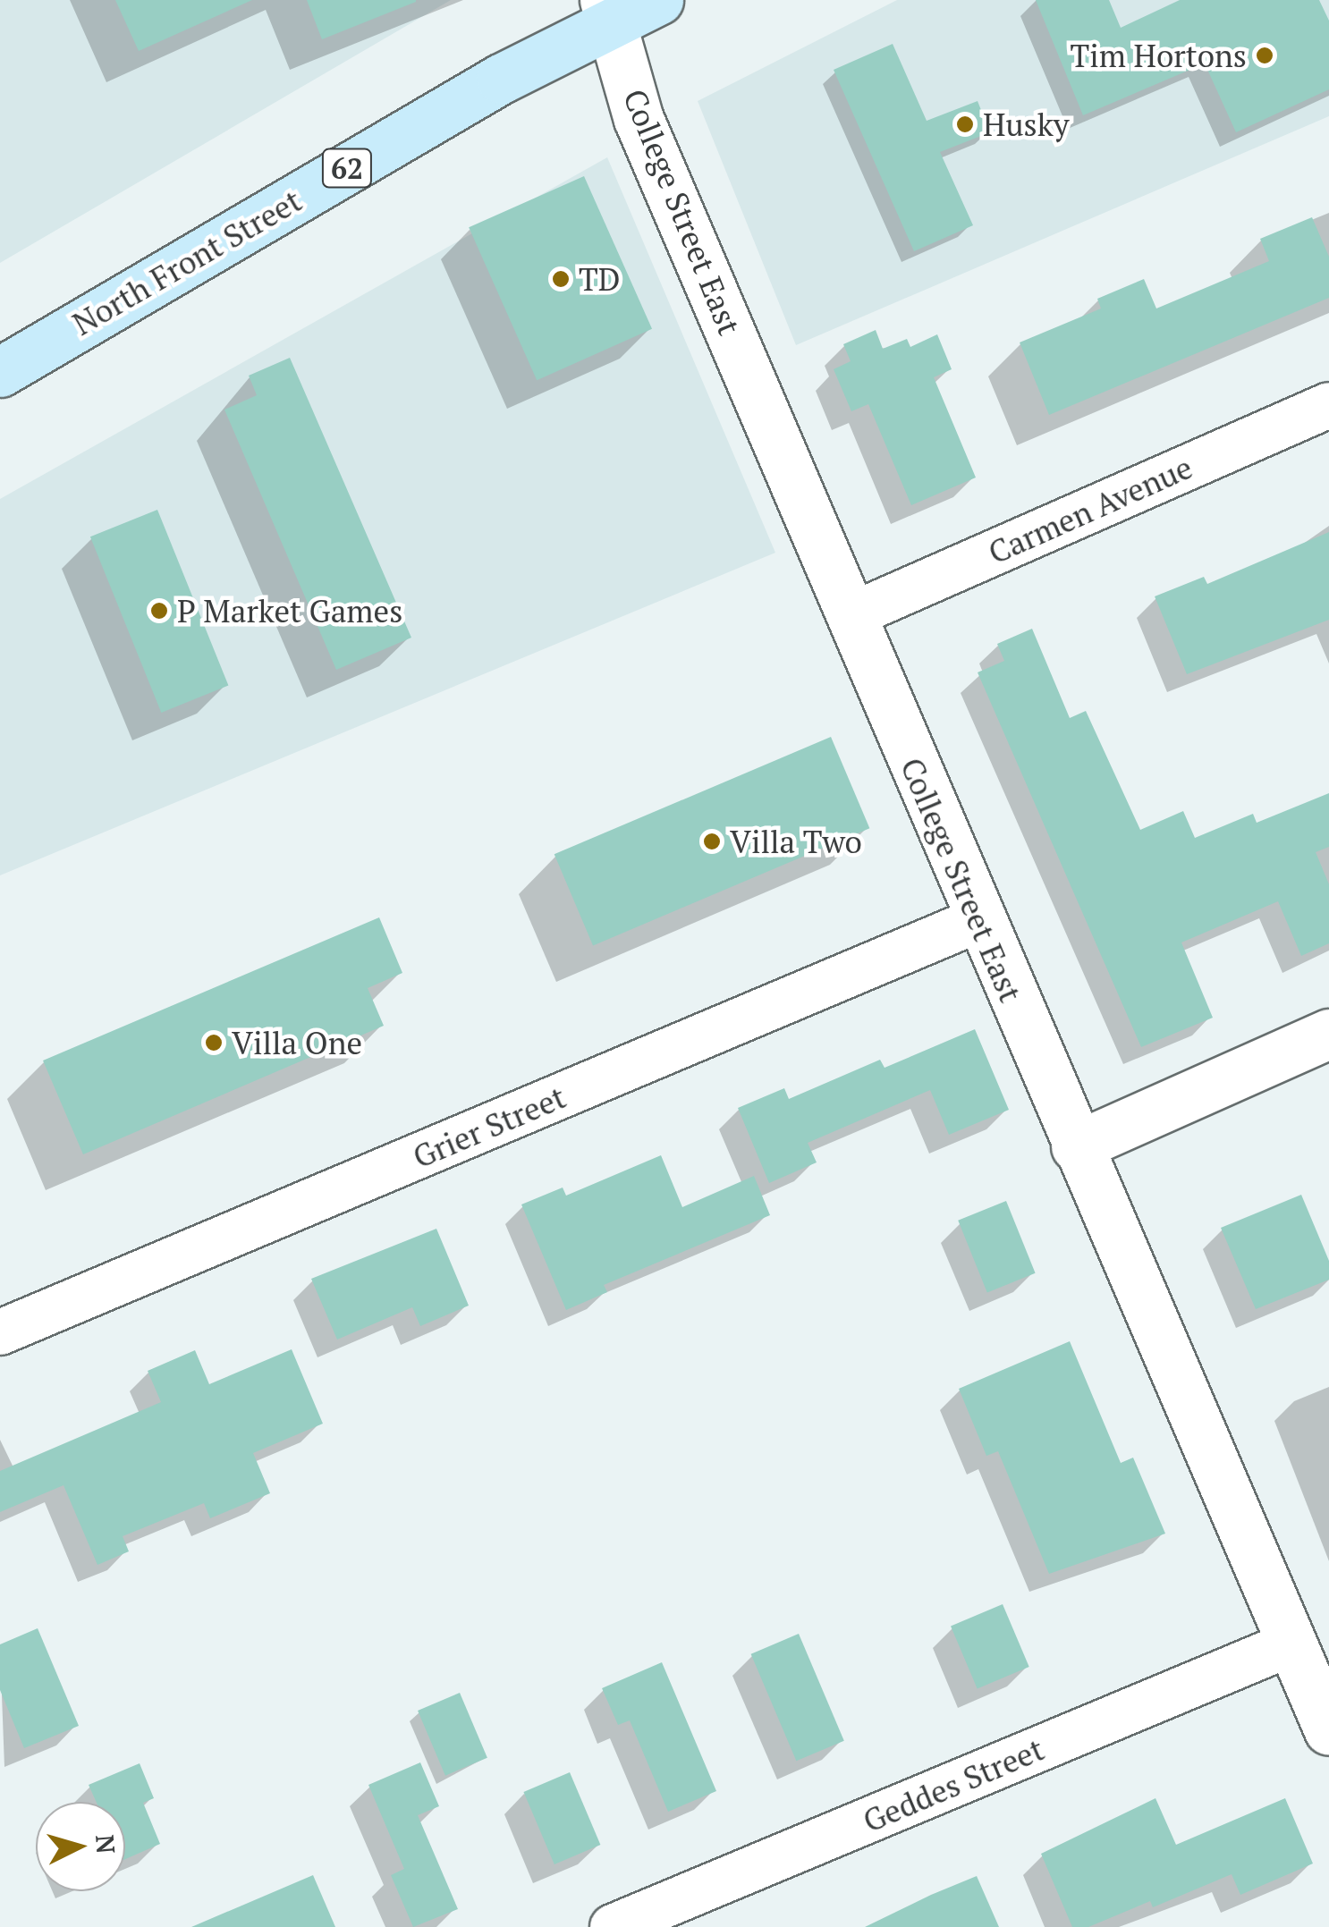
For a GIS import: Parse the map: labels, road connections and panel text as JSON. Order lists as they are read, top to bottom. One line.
{"streets":{"main road":["62","College Street East","North Front Street"],"street":["Carmen Avenue","Grier Street","Geddes Street"]},"crossings":[["College Street East","North Front Street"],["College Street East","Carmen Avenue"],["College Street East","Grier Street"],["College Street East","Geddes Street"]],"places":["Tim Hortons","Husky","TD","P Market Games","Villa Two","Villa One"],"north":"right"}
